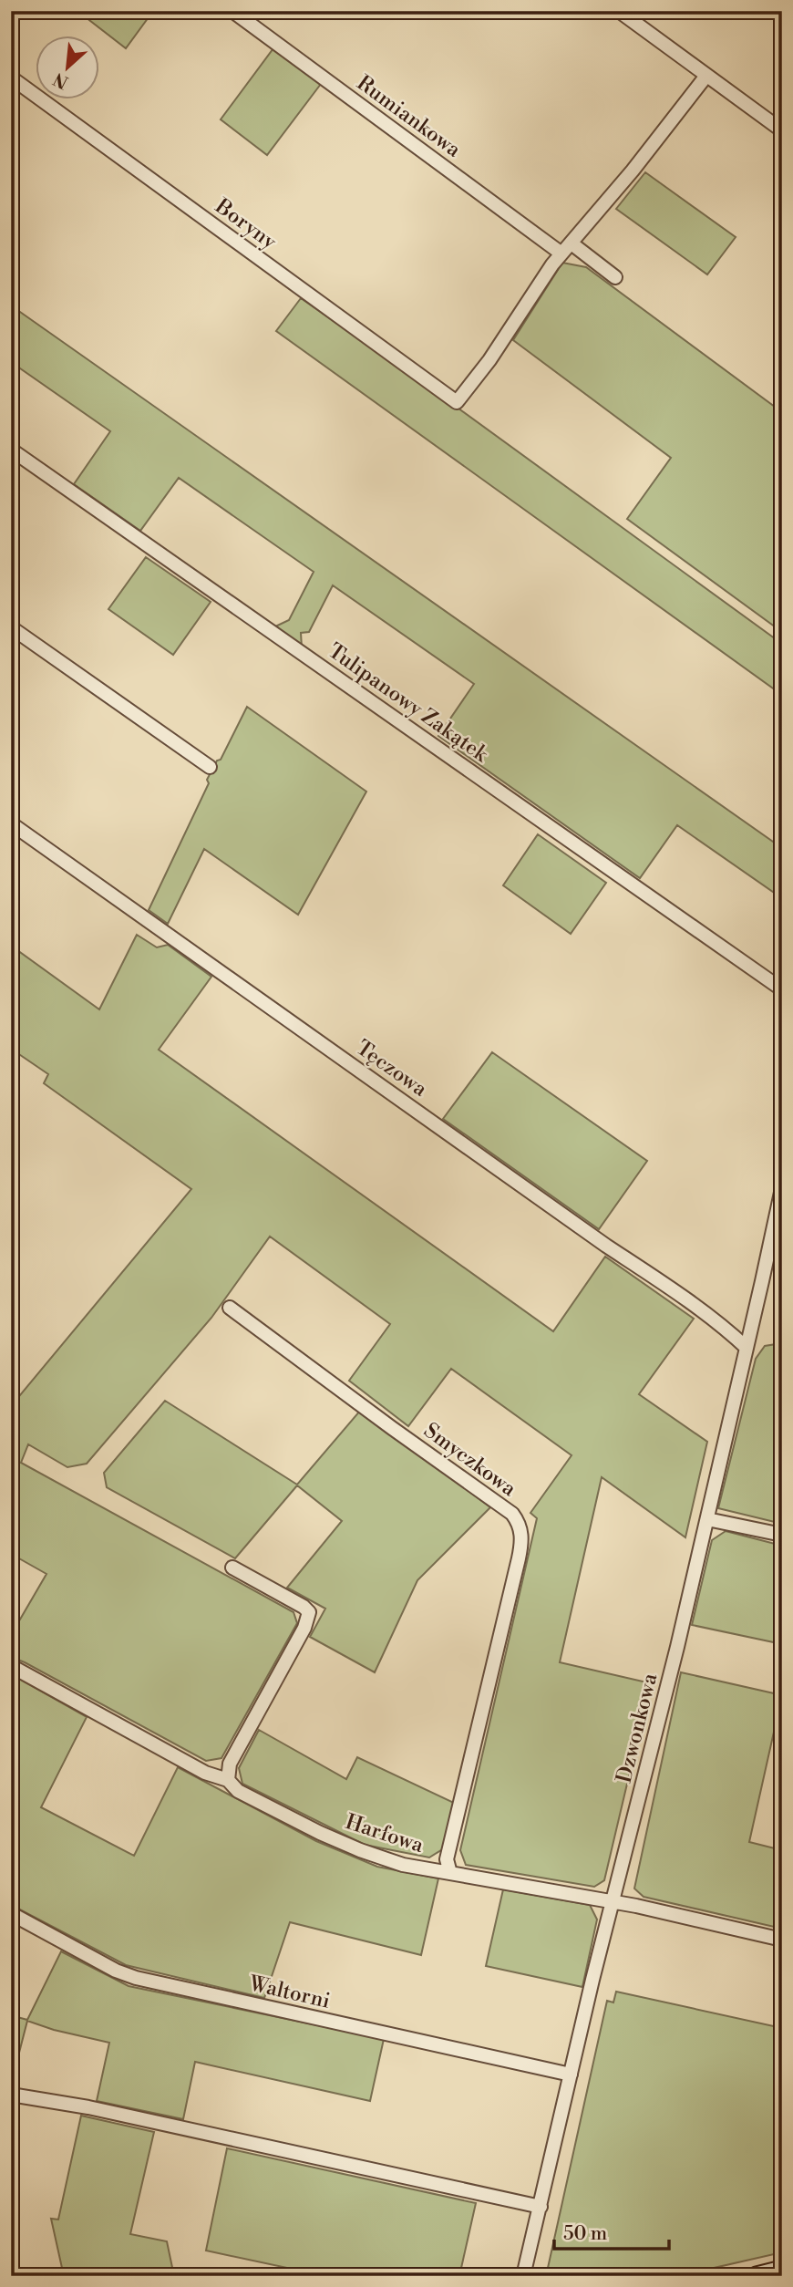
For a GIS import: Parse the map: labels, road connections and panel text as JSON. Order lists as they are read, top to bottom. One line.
{"streets":{"street":["Rumiankowa","Boryny","Tulipanowy Zakątek","Tęczowa","Smyczkowa","Dzwonkowa","Harfowa","Waltorni"]},"crossings":[["Rumiankowa","Boryny"],["Tęczowa","Dzwonkowa"],["Smyczkowa","Harfowa"],["Dzwonkowa","Harfowa"],["Dzwonkowa","Waltorni"]],"scale_bar":"50 m","north":"bottom left"}
